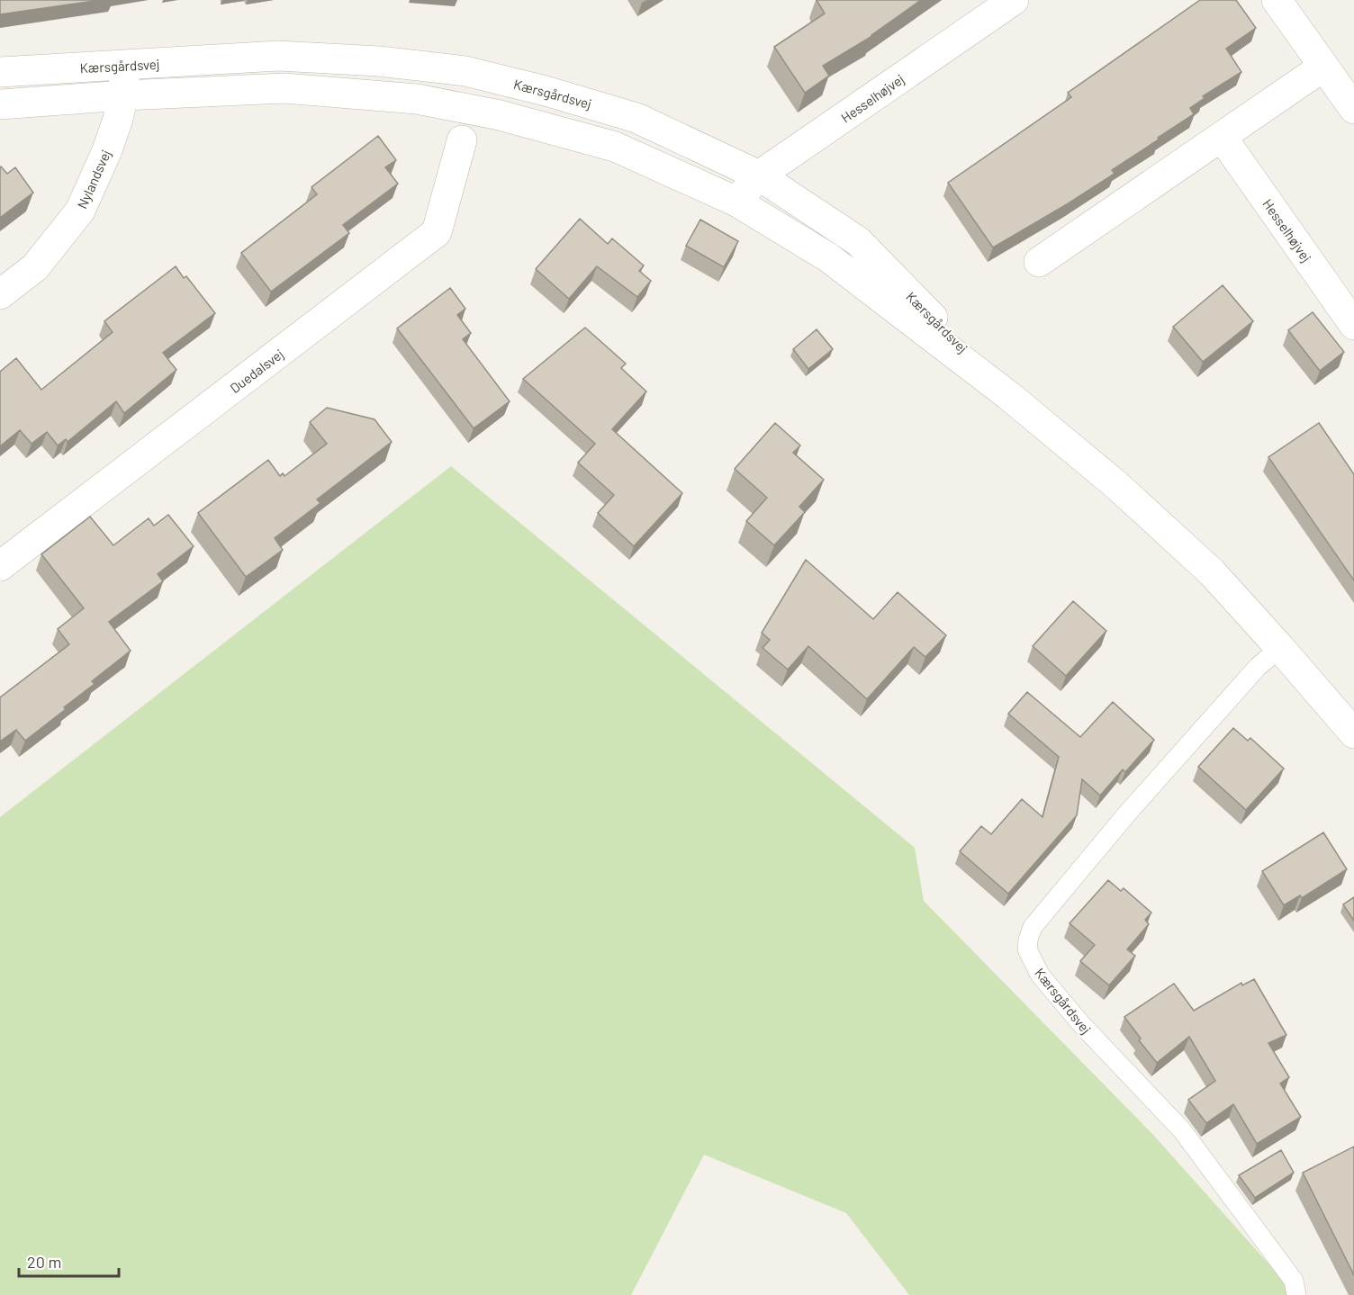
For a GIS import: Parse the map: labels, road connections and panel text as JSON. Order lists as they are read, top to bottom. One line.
{"streets":{"street":["Kærsgårdsvej","Hesselhøjvej","Nylandsvej","Duedalsvej"]},"crossings":[["Kærsgårdsvej","Hesselhøjvej"],["Kærsgårdsvej","Nylandsvej"]],"scale_bar":"20 m"}
